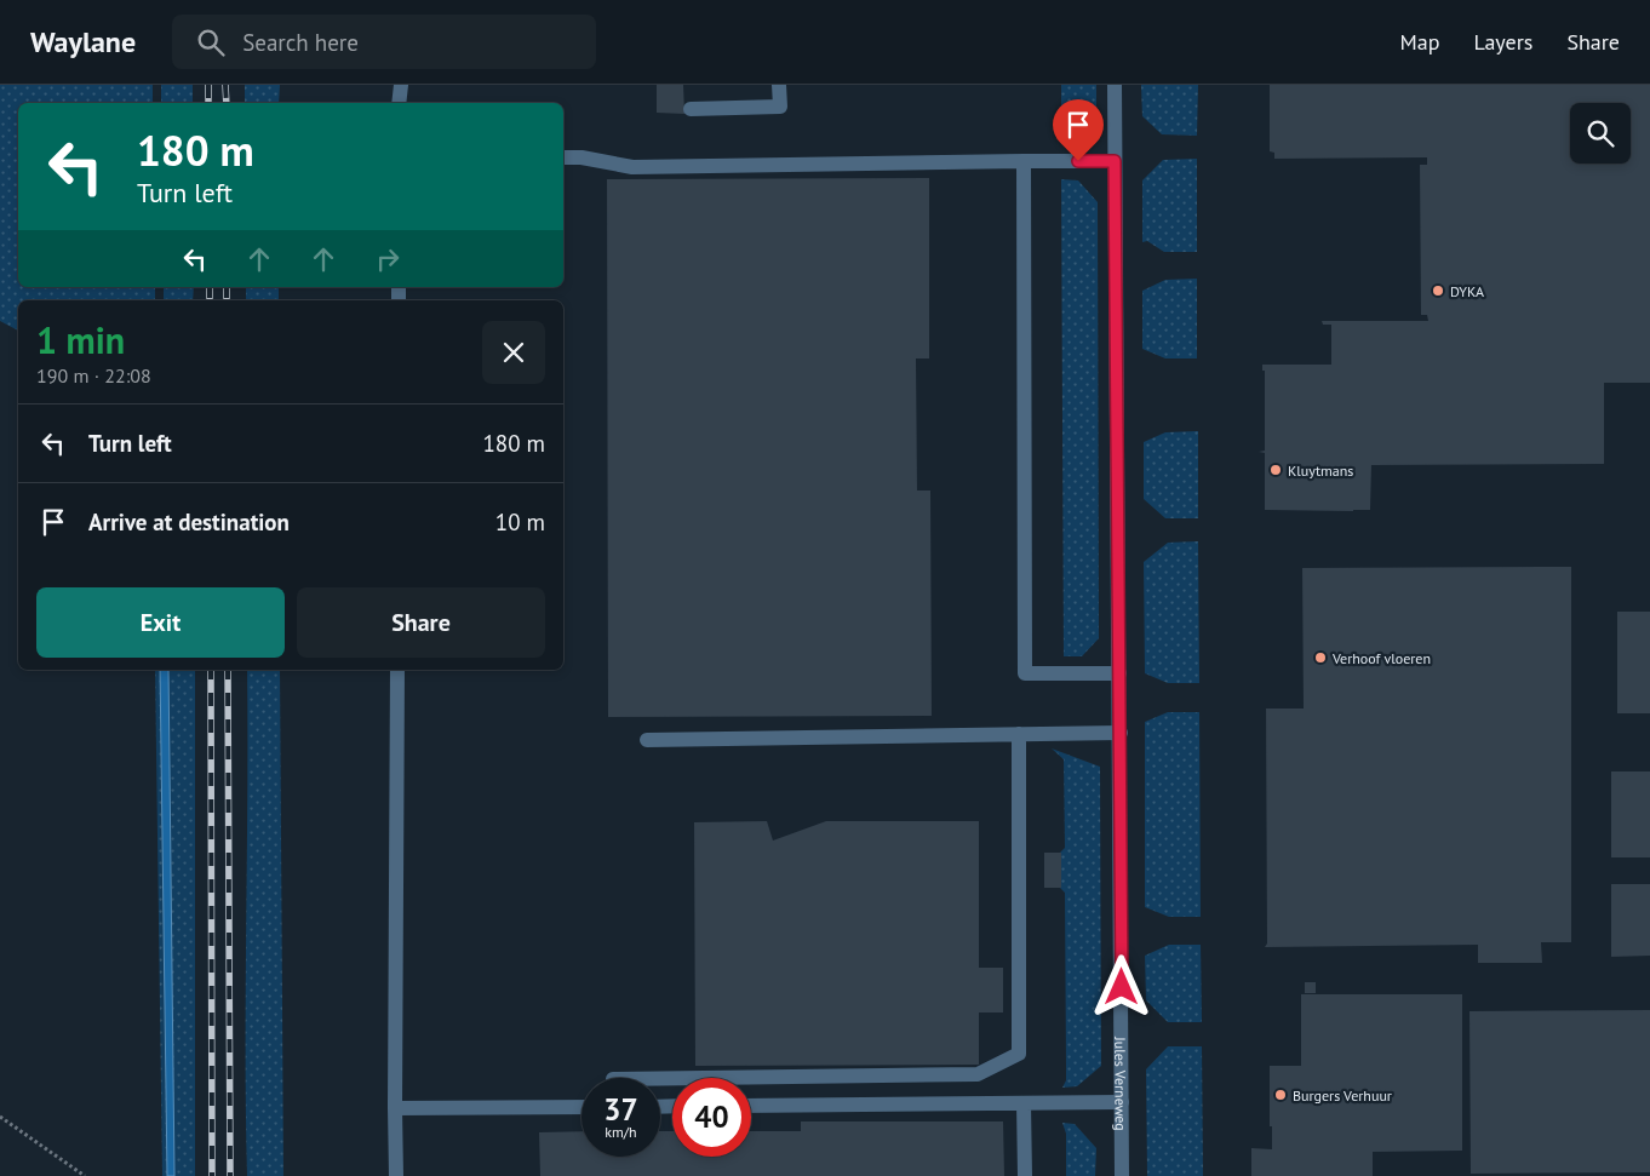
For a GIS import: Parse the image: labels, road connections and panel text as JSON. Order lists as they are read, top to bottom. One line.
{"streets":{"street":["Jules Verneweg"]},"places":["DYKA","Kluytmans","Verhoof vloeren","Burgers Verhuur"],"page":{"header":"Waylane","search":"Search here","nav":["Map","Layers","Share"],"turn":["180 m","Turn left"],"heading":["1 min","190 m · 22:08"],"list":[{"name":"Turn left","value":"180 m"},{"name":"Arrive at destination","value":"10 m"}],"buttons":["Exit","Share"],"speed":"37 km/h","limit":"40"}}
